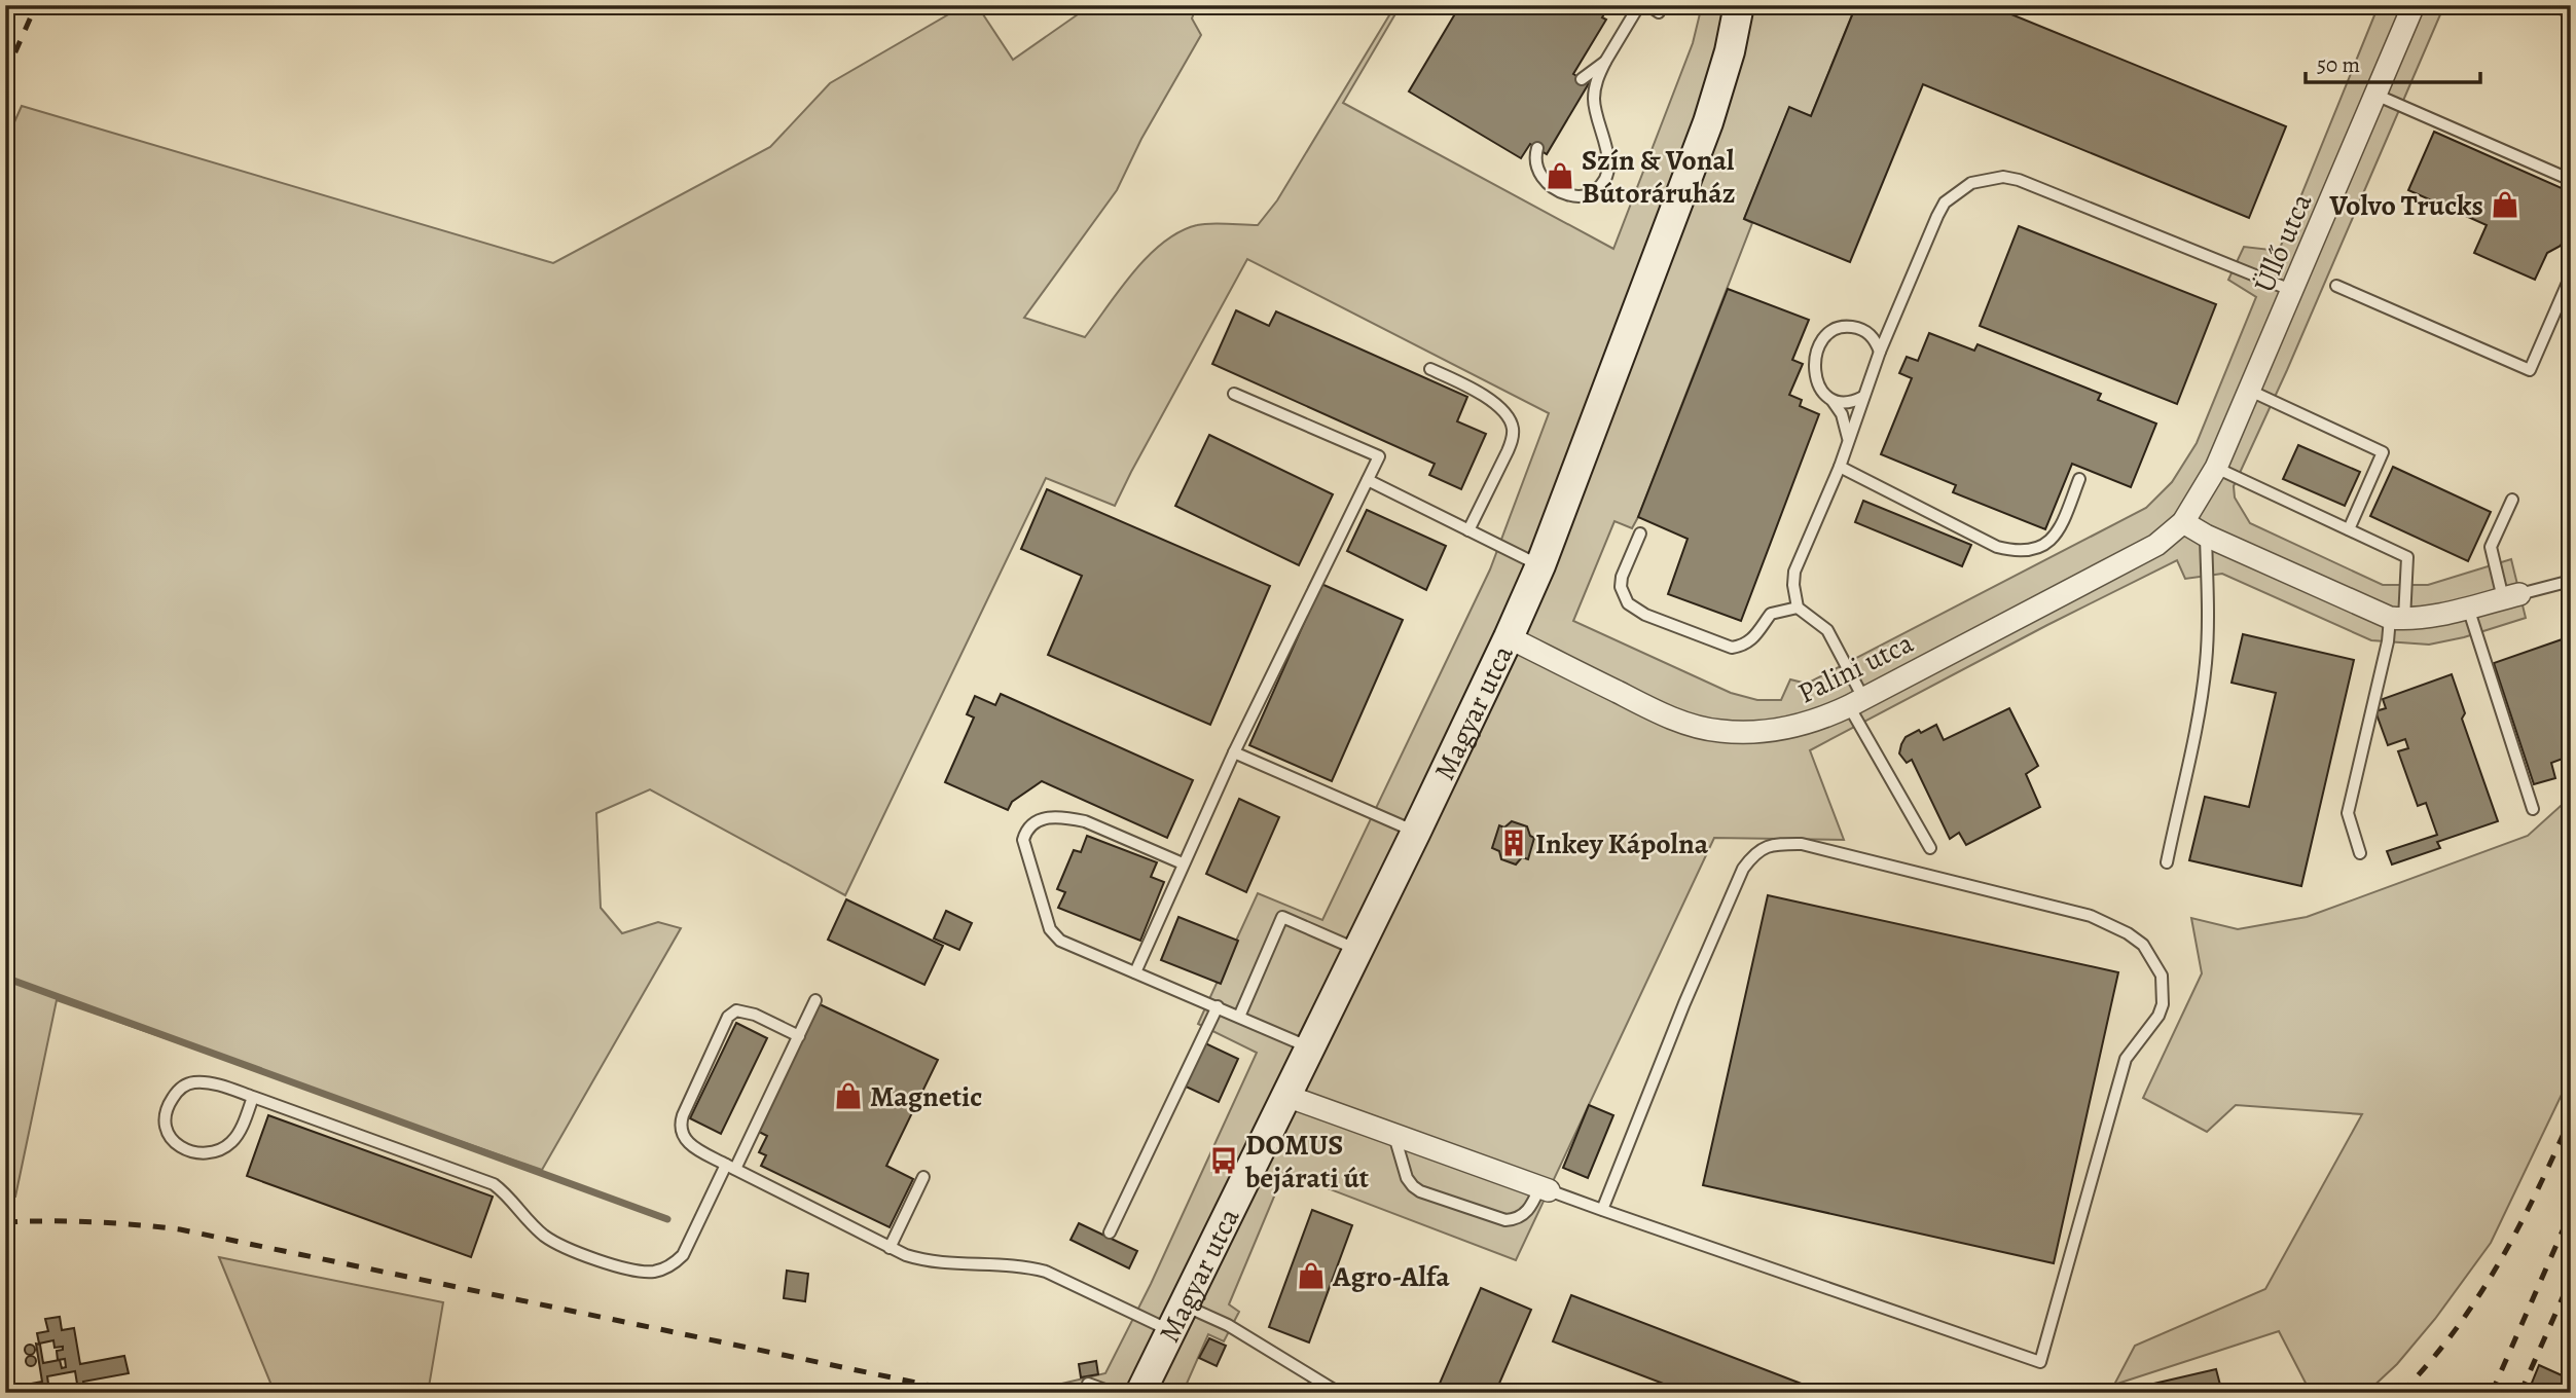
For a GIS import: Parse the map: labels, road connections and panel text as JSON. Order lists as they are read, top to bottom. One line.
{"streets":{"main road":["Magyar utca"],"street":["Üllő utca","Palini utca"]},"crossings":[["Üllő utca","Palini utca"],["Palini utca","Magyar utca"]],"places":{"shop":["Szín & Vonal Bútoráruház","Volvo Trucks","Magnetic","Agro-Alfa"],"building":["Inkey Kápolna"],"bus stop":["DOMUS bejárati út"]},"scale_bar":"50 m"}
